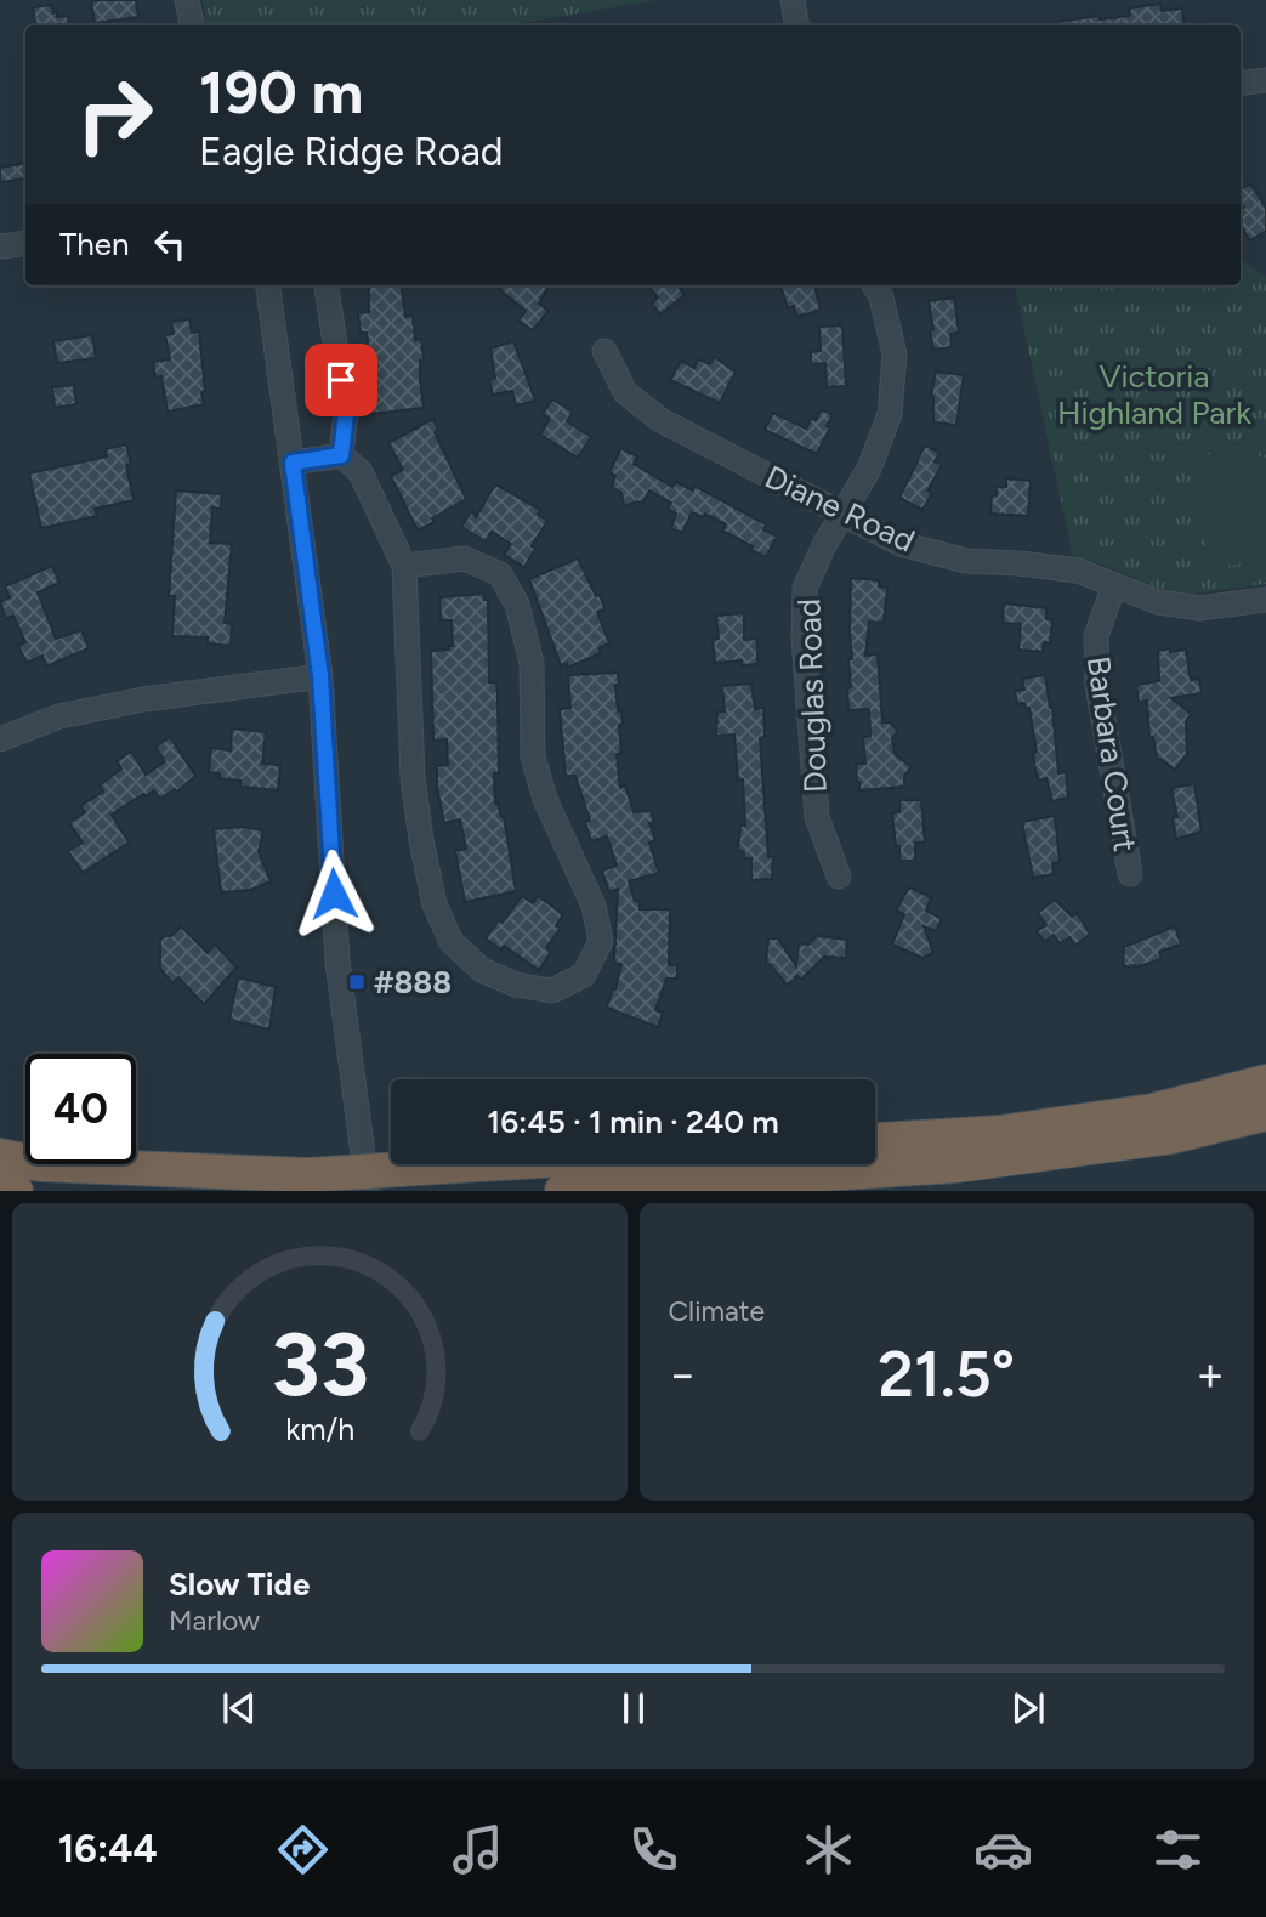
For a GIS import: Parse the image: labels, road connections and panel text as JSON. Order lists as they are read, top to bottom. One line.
{"streets":{"street":["Diane Road","Douglas Road","Barbara Court"]},"crossings":[["Diane Road","Douglas Road"],["Diane Road","Barbara Court"]],"parks":["Victoria Highland Park"],"places":{"transit":["#888"]},"page":{"turn":["190 m","Eagle Ridge Road"],"then":"Then","limit":"40","trip":"16:45 · 1 min · 240 m","tile":"Climate","heat":["−","21.5°","+"],"song":["Slow Tide","Marlow"],"tabs":"16:44","gauge":["33","km/h"]}}
